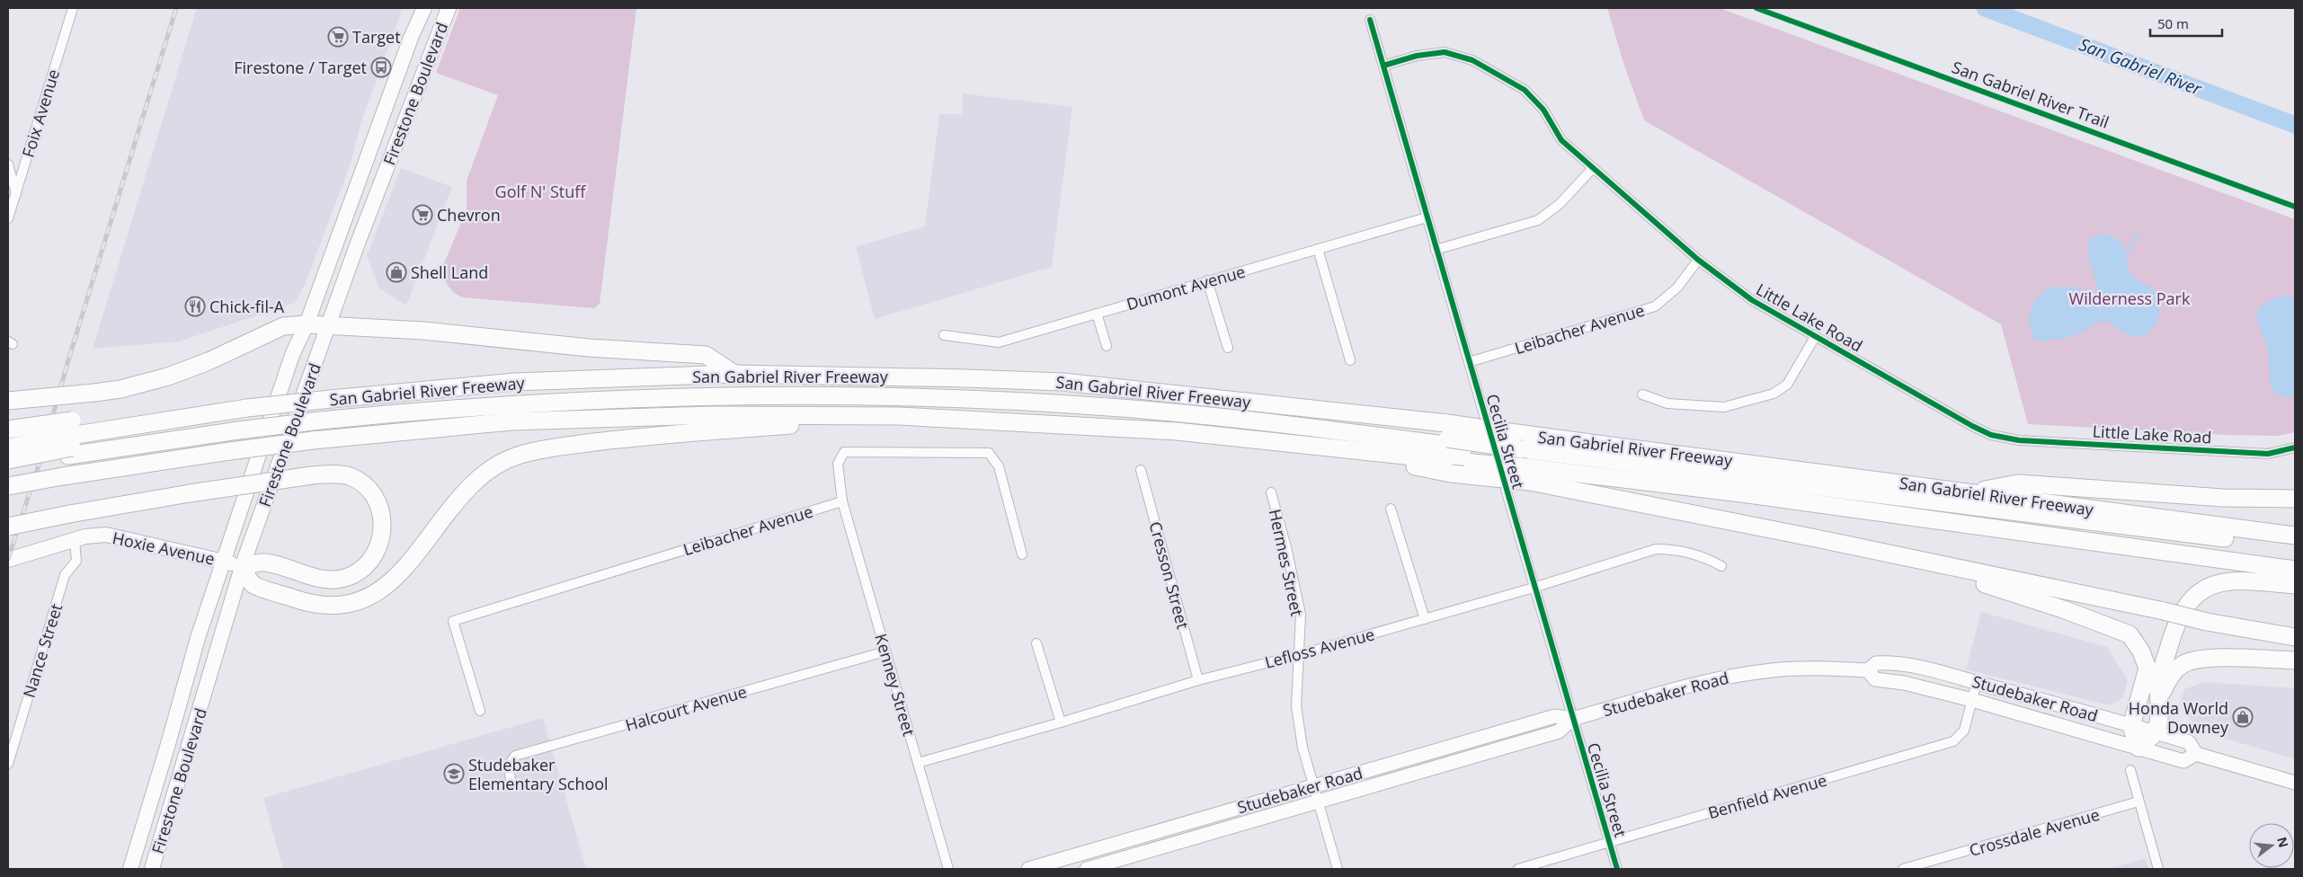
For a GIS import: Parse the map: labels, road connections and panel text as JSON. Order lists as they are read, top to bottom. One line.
{"streets":{"highway":["San Gabriel River Freeway"],"main road":["Firestone Boulevard","Hoxie Avenue","Studebaker Road"],"street":["Foix Avenue","Dumont Avenue","Little Lake Road","Leibacher Avenue","Cecilia Street","Hermes Street","Cresson Street","Lefloss Avenue","Nance Street","Kenney Street","Halcourt Avenue","Benfield Avenue","Crossdale Avenue"],"cycle path":["San Gabriel River Trail"]},"crossings":[["Firestone Boulevard","Hoxie Avenue"],["Dumont Avenue","Cecilia Street"],["Little Lake Road","Leibacher Avenue"],["Little Lake Road","Cecilia Street"],["Leibacher Avenue","Cecilia Street"],["Leibacher Avenue","Kenney Street"],["Cecilia Street","Lefloss Avenue"],["Cecilia Street","Studebaker Road"],["Cecilia Street","Benfield Avenue"],["Hoxie Avenue","Nance Street"],["Hermes Street","Lefloss Avenue"],["Hermes Street","Studebaker Road"],["Cresson Street","Lefloss Avenue"],["Lefloss Avenue","Kenney Street"],["Kenney Street","Halcourt Avenue"],["Studebaker Road","Benfield Avenue"]],"water":["San Gabriel River"],"parks":["Golf N' Stuff","Wilderness Park"],"places":{"supermarket":["Target","Chevron"],"bus stop":["Firestone / Target"],"shop":["Shell Land","Honda World Downey"],"restaurant":["Chick-fil-A"],"school or university":["Studebaker Elementary School"]},"scale_bar":"50 m","north":"right"}
